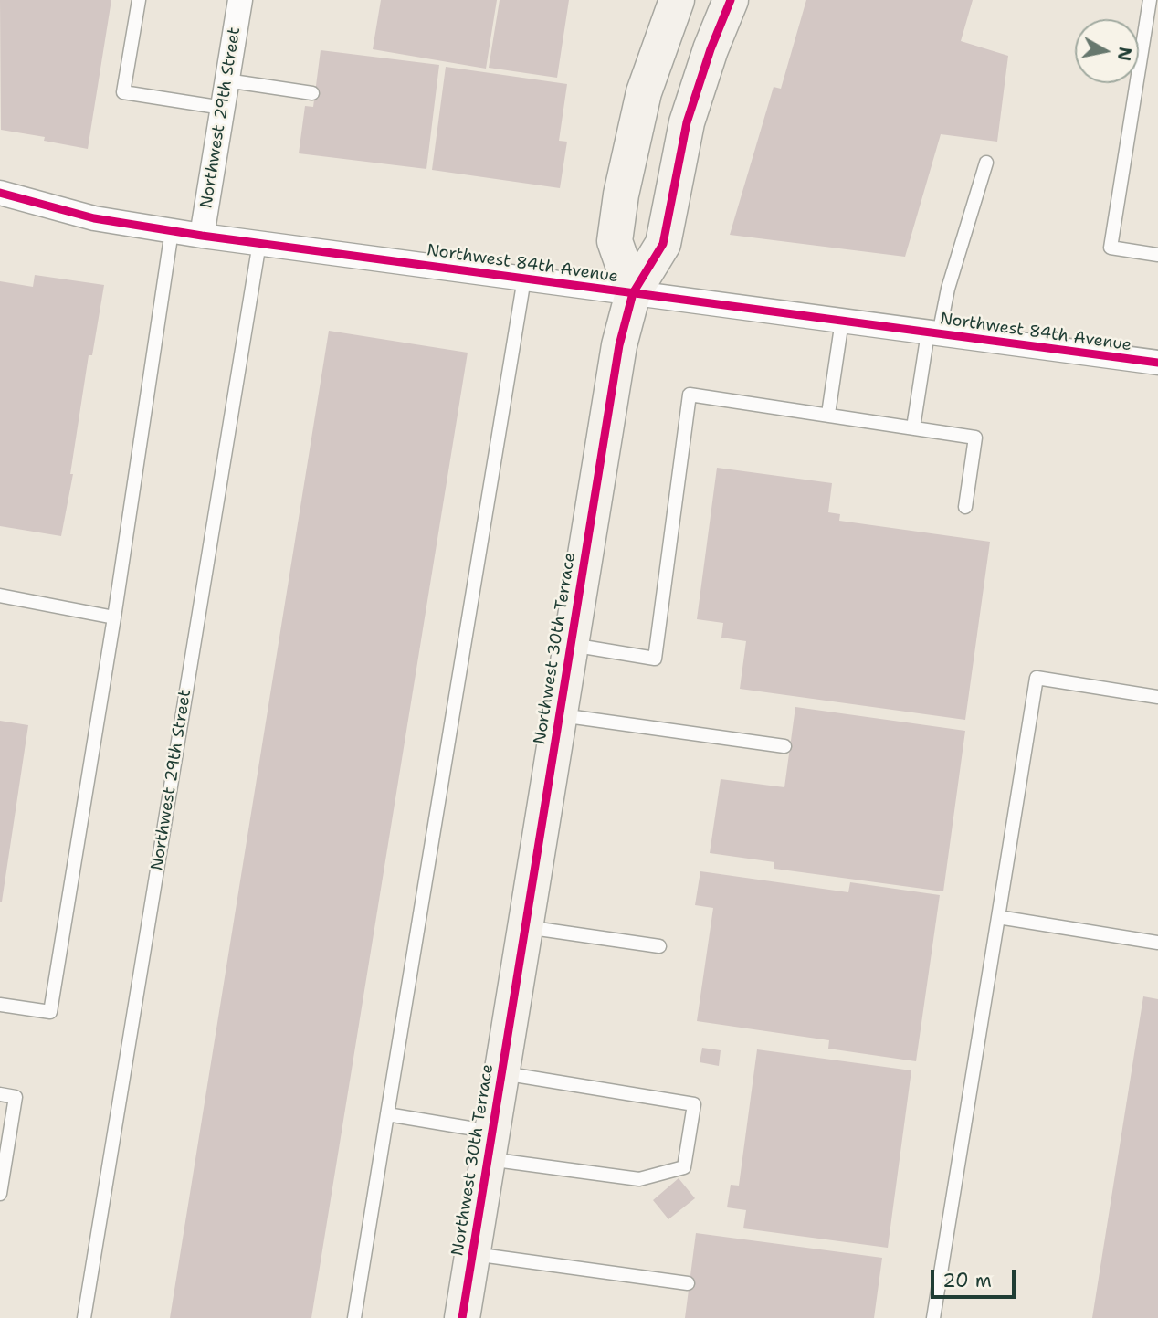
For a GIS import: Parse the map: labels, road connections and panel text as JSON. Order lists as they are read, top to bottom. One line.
{"streets":{"street":["Northwest 29th Street","Northwest 84th Avenue","Northwest 30th Terrace"]},"crossings":[["Northwest 29th Street","Northwest 84th Avenue"],["Northwest 84th Avenue","Northwest 30th Terrace"]],"scale_bar":"20 m","north":"right"}
